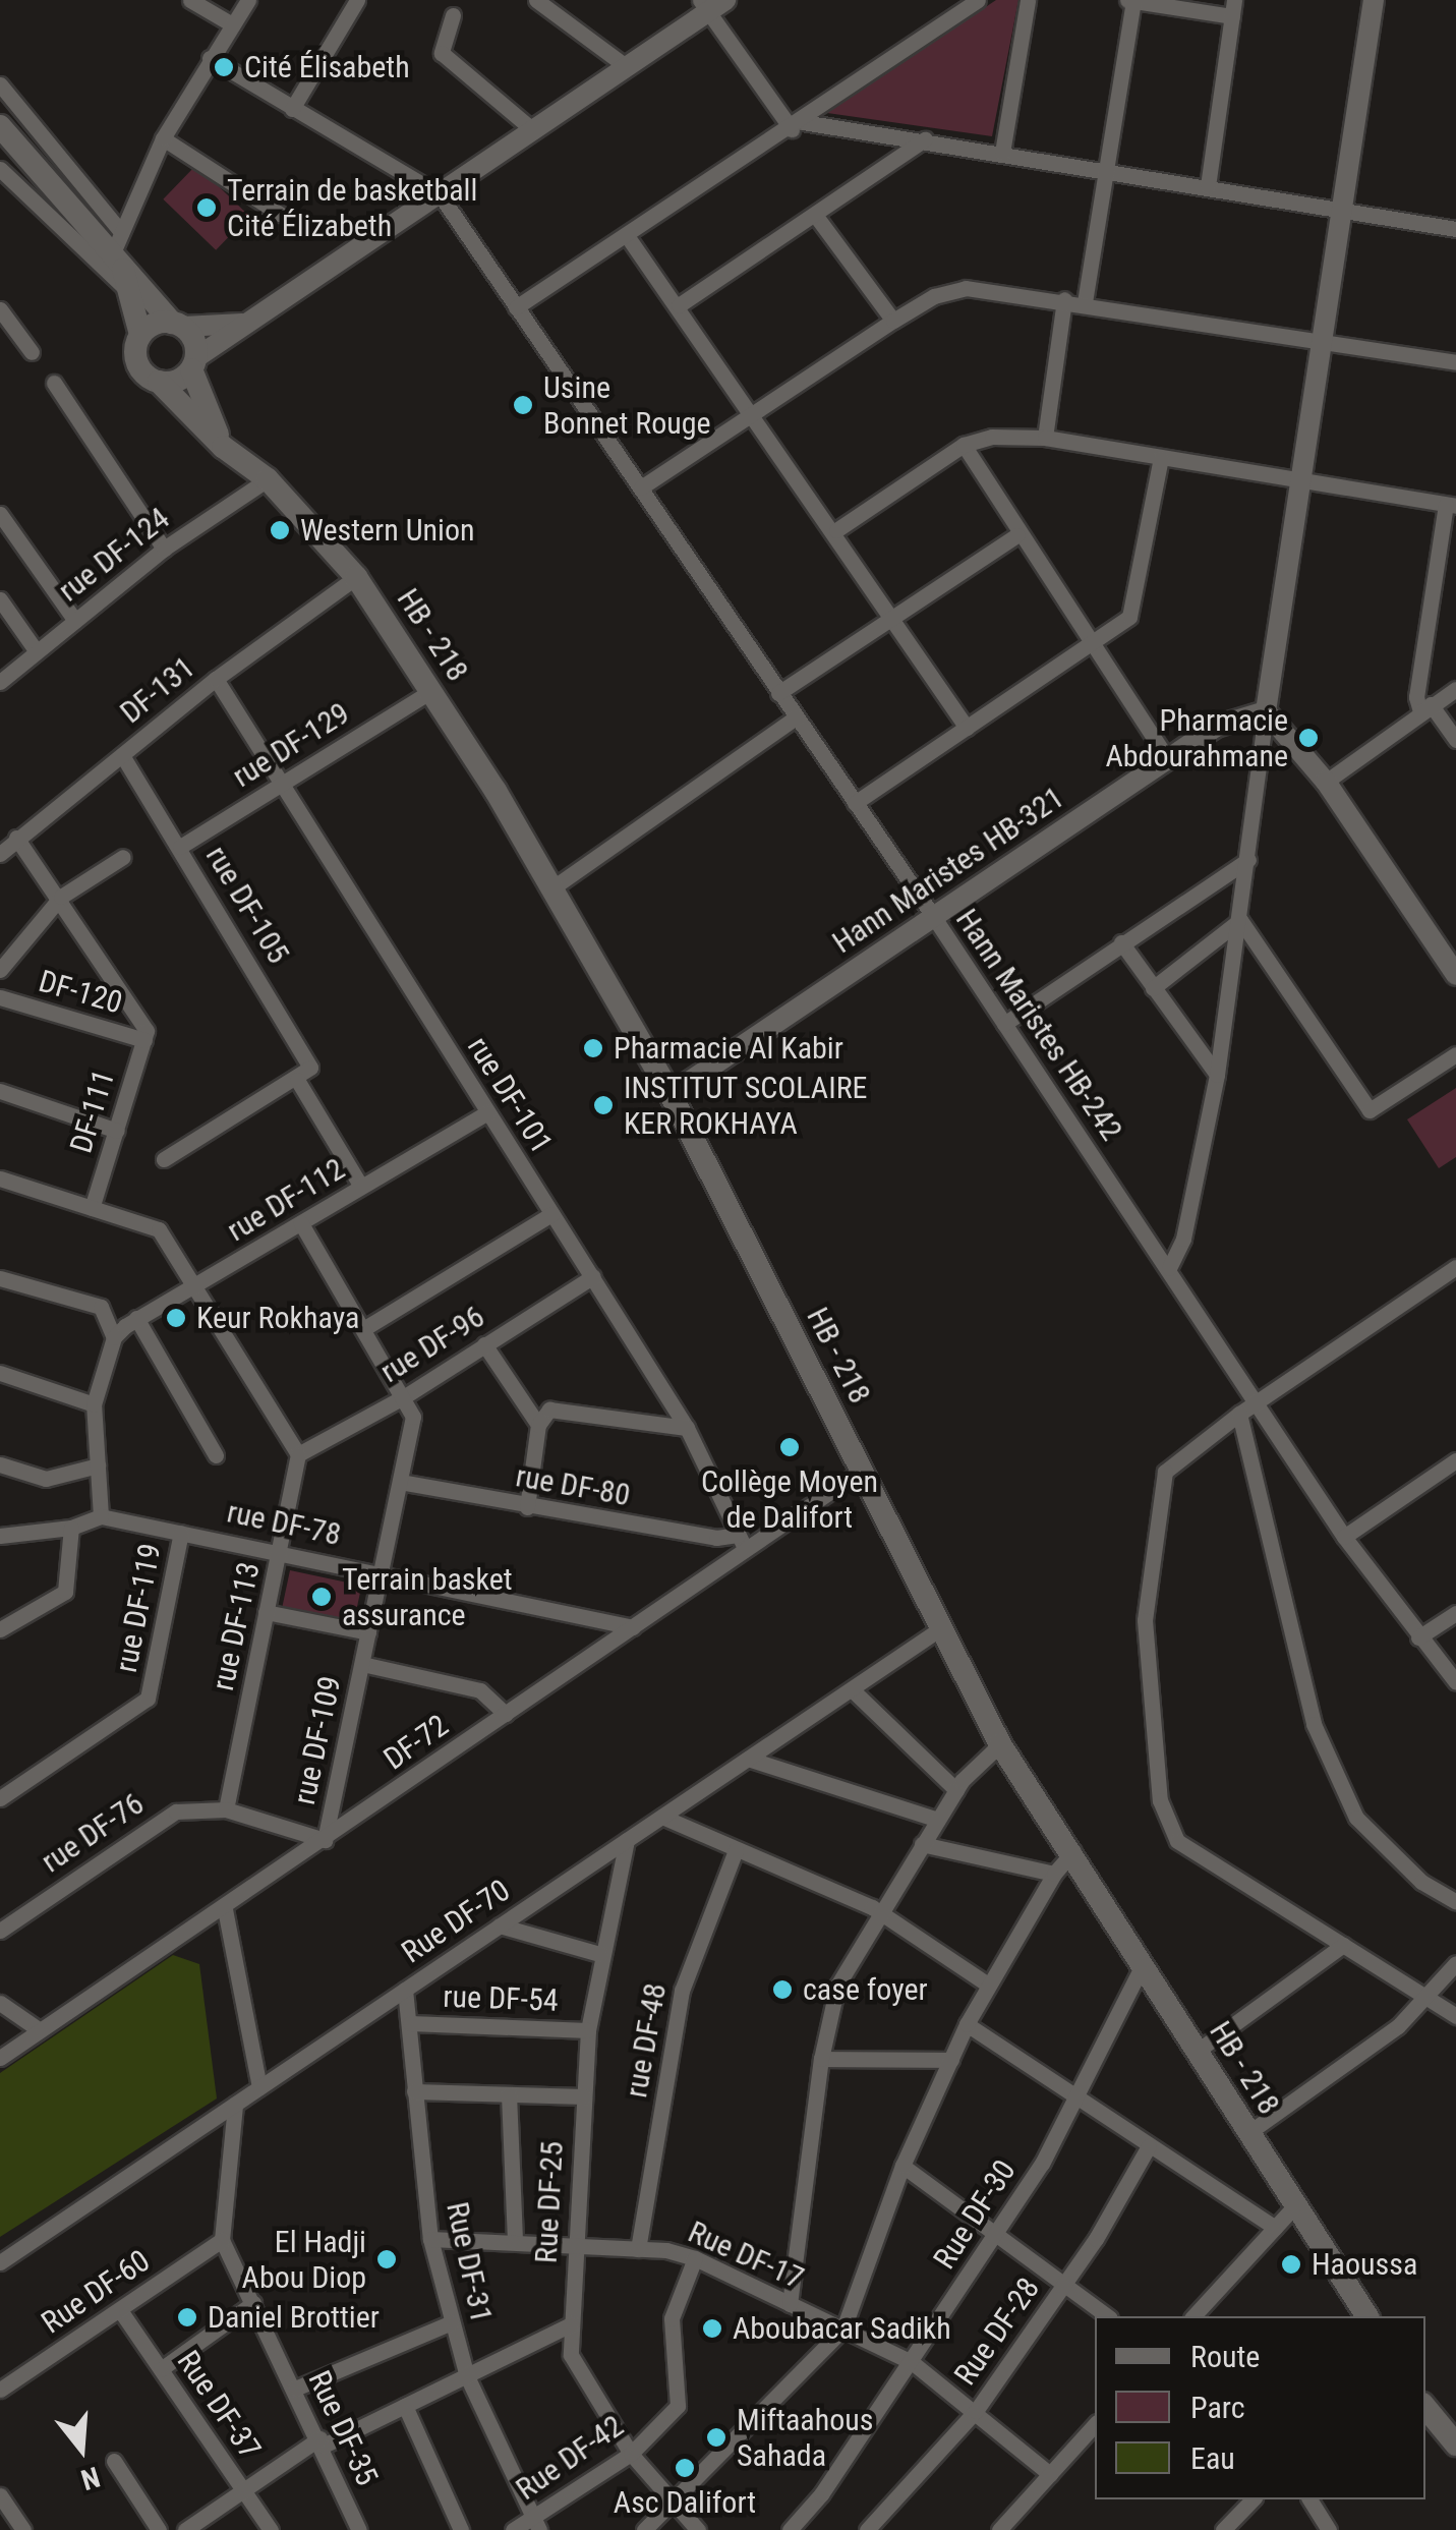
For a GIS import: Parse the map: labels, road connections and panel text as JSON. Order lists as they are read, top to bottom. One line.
{"streets":{"main road":["HB - 218"],"street":["rue DF-124","DF-131","rue DF-129","Hann Maristes HB-321","rue DF-105","DF-120","Hann Maristes HB-242","rue DF-101","DF-111","rue DF-112","rue DF-96","rue DF-80","rue DF-78","rue DF-119","rue DF-113","rue DF-109","DF-72","rue DF-76","Rue DF-70","rue DF-54","rue DF-48","Rue DF-25","Rue DF-30","Rue DF-17","Rue DF-31","Rue DF-60","Rue DF-28","Rue DF-37","Rue DF-35","Rue DF-42"]},"crossings":[["rue DF-124","HB - 218"],["HB - 218","DF-131"],["HB - 218","rue DF-129"],["HB - 218","Hann Maristes HB-321"],["HB - 218","DF-72"],["HB - 218","Rue DF-70"],["HB - 218","Rue DF-30"],["DF-131","rue DF-105"],["DF-131","rue DF-101"],["rue DF-129","rue DF-105"],["rue DF-129","rue DF-101"],["Hann Maristes HB-321","Hann Maristes HB-242"],["DF-120","DF-111"],["rue DF-101","rue DF-112"],["rue DF-101","rue DF-96"],["rue DF-101","rue DF-80"],["rue DF-101","DF-72"],["rue DF-96","rue DF-113"],["rue DF-96","rue DF-109"],["rue DF-80","rue DF-109"],["rue DF-80","DF-72"],["rue DF-78","rue DF-119"],["rue DF-78","rue DF-113"],["rue DF-78","rue DF-109"],["rue DF-78","DF-72"],["rue DF-113","rue DF-76"],["rue DF-109","DF-72"],["Rue DF-70","Rue DF-25"],["Rue DF-70","Rue DF-31"],["rue DF-54","Rue DF-25"],["rue DF-54","Rue DF-31"],["rue DF-48","Rue DF-17"],["Rue DF-25","Rue DF-17"],["Rue DF-25","Rue DF-42"],["Rue DF-30","Rue DF-17"],["Rue DF-17","Rue DF-31"],["Rue DF-17","Rue DF-28"],["Rue DF-17","Rue DF-42"],["Rue DF-31","Rue DF-42"],["Rue DF-60","Rue DF-37"],["Rue DF-60","Rue DF-35"]],"places":["Cité Élisabeth","Terrain de basketball Cité Élizabeth","Usine Bonnet Rouge","Western Union","Pharmacie Abdourahmane","Pharmacie Al Kabir","INSTITUT SCOLAIRE KER ROKHAYA","Keur Rokhaya","Collège Moyen de Dalifort","Terrain basket assurance","case foyer","El Hadji Abou Diop","Haoussa","Daniel Brottier","Aboubacar Sadikh","Miftaahous Sahada","Asc Dalifort"],"legend":["Route","Parc","Eau"],"north":"bottom"}
